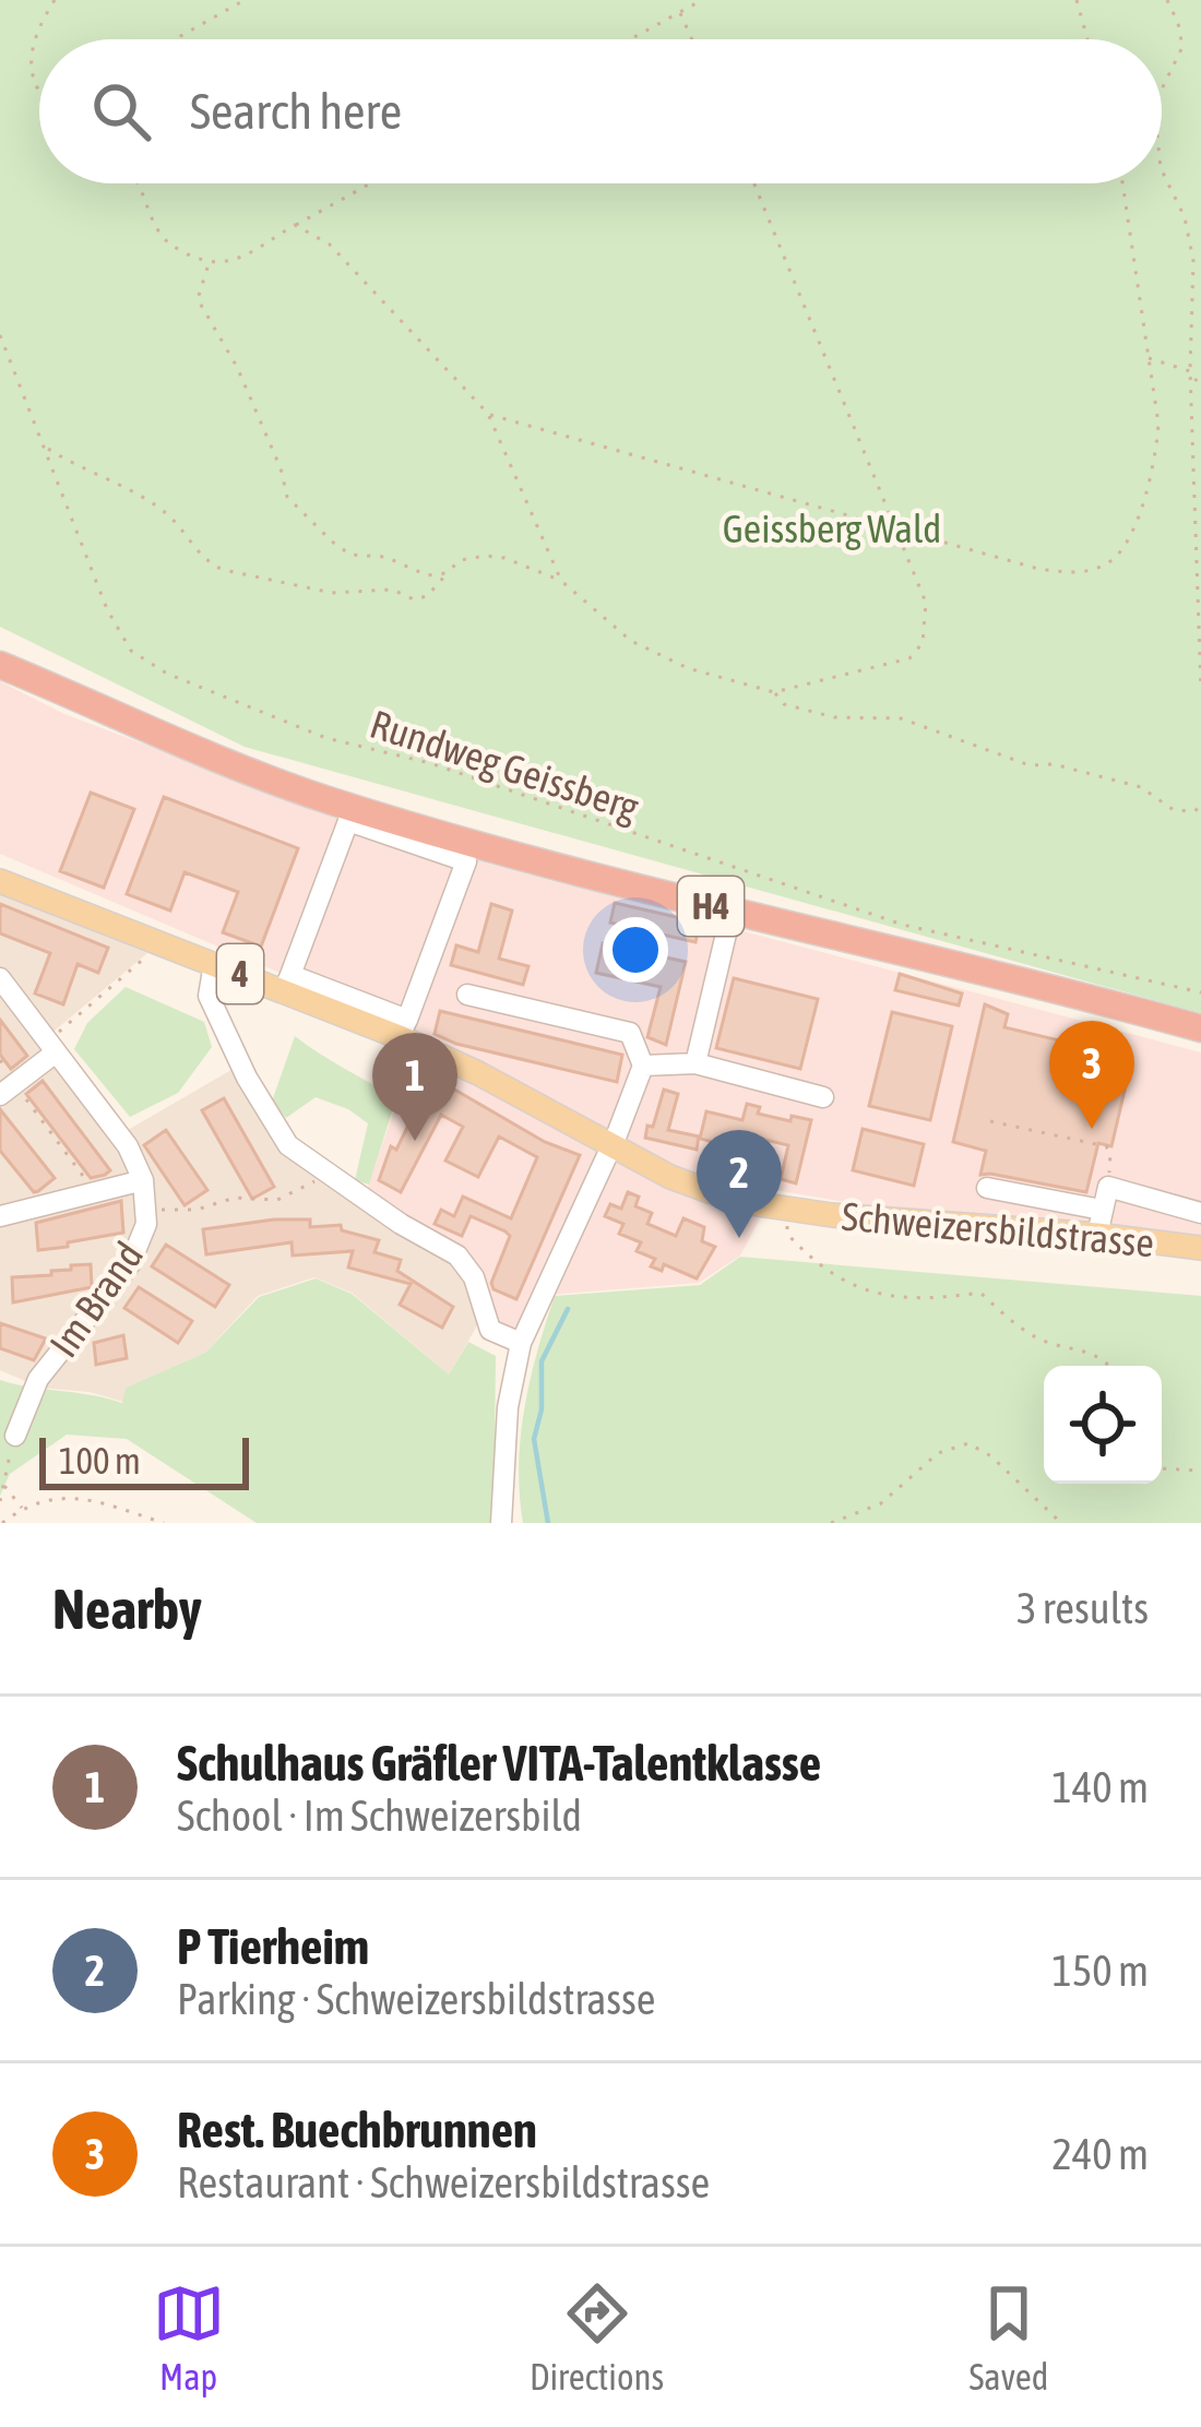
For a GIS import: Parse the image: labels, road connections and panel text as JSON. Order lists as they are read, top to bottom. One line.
{"streets":{"highway":["H4"],"main road":["4","Schweizersbildstrasse"],"street":["Im Brand"],"path":["Rundweg Geissberg"]},"parks":["Geissberg Wald"],"scale_bar":"100 m","page":{"search":"Search here","pins":["3","1","2"],"scale":"100 m","heading":["Nearby","3 results"],"list":[{"mark":"1","name":"Schulhaus Gräfler VITA-Talentklasse","note":"School · Im Schweizersbild","value":"140 m"},{"mark":"2","name":"P Tierheim","note":"Parking · Schweizersbildstrasse","value":"150 m"},{"mark":"3","name":"Rest. Buechbrunnen","note":"Restaurant · Schweizersbildstrasse","value":"240 m"}],"nav":["Map","Directions","Saved"]}}
